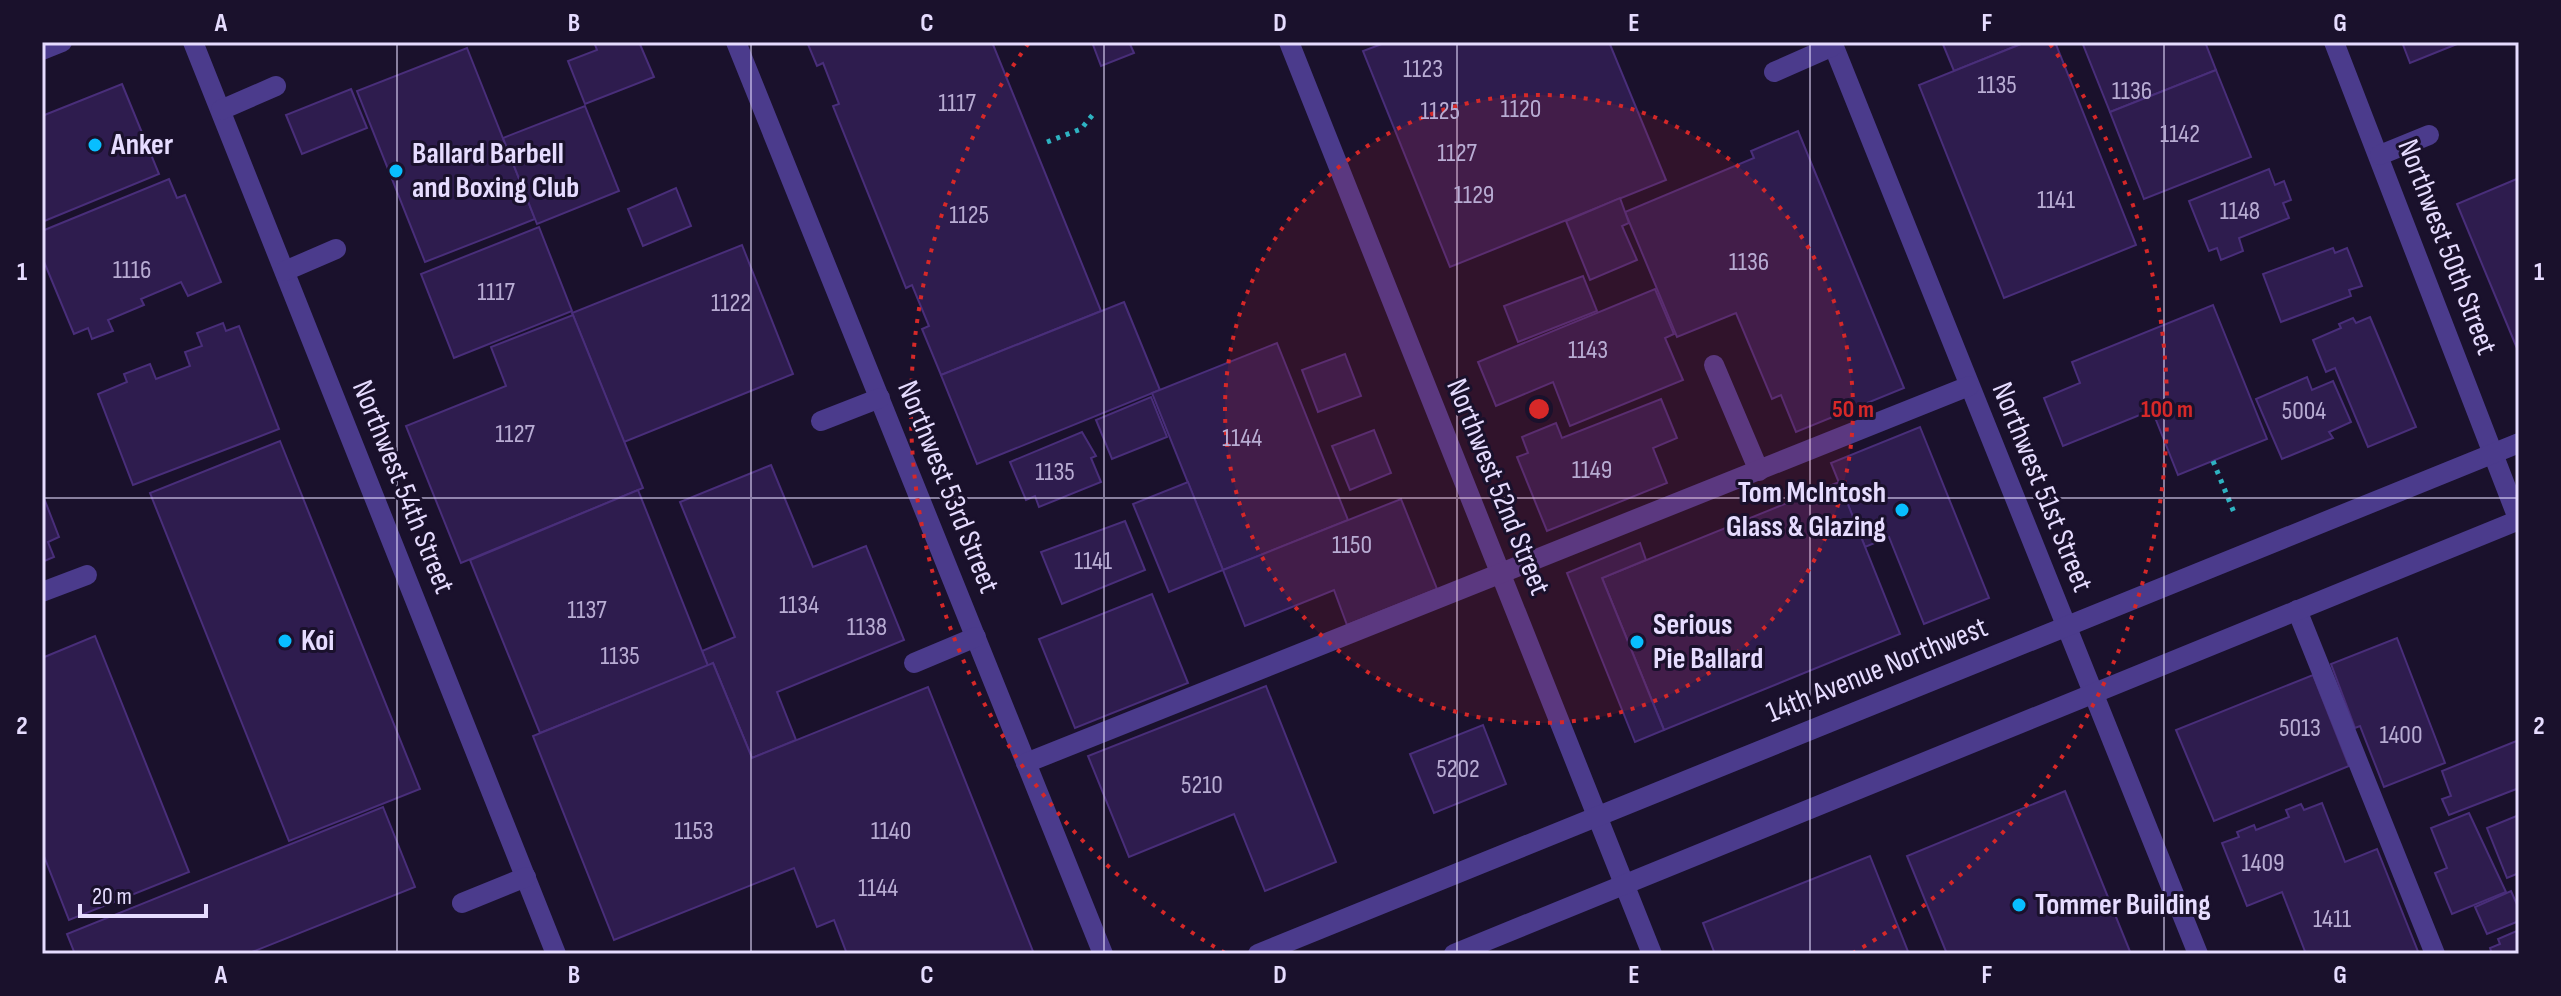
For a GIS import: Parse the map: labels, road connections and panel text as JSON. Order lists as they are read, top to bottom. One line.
{"streets":{"street":["Northwest 50th Street","Northwest 54th Street","Northwest 53rd Street","Northwest 52nd Street","Northwest 51st Street","14th Avenue Northwest"]},"crossings":[["Northwest 50th Street","14th Avenue Northwest"],["Northwest 52nd Street","14th Avenue Northwest"],["Northwest 51st Street","14th Avenue Northwest"]],"places":["Anker","Ballard Barbell and Boxing Club","Tom McIntosh Glass & Glazing","Koi","Serious Pie Ballard","Tommer Building"],"house_numbers":["1123","1135","1136","1117","1120","1125","1142","1127","1129","1141","1148","1125","1136","1116","1117","1122","1143","5004","1127","1144","1149","1135","1150","1141","1134","1137","1138","1135","5013","1400","5202","5210","1153","1140","1409","1144","1411"],"scale_bar":"20 m","grid":{"columns":["A","B","C","D","E","F","G"],"rows":["1","2"]},"rings":["50 m","100 m"]}
